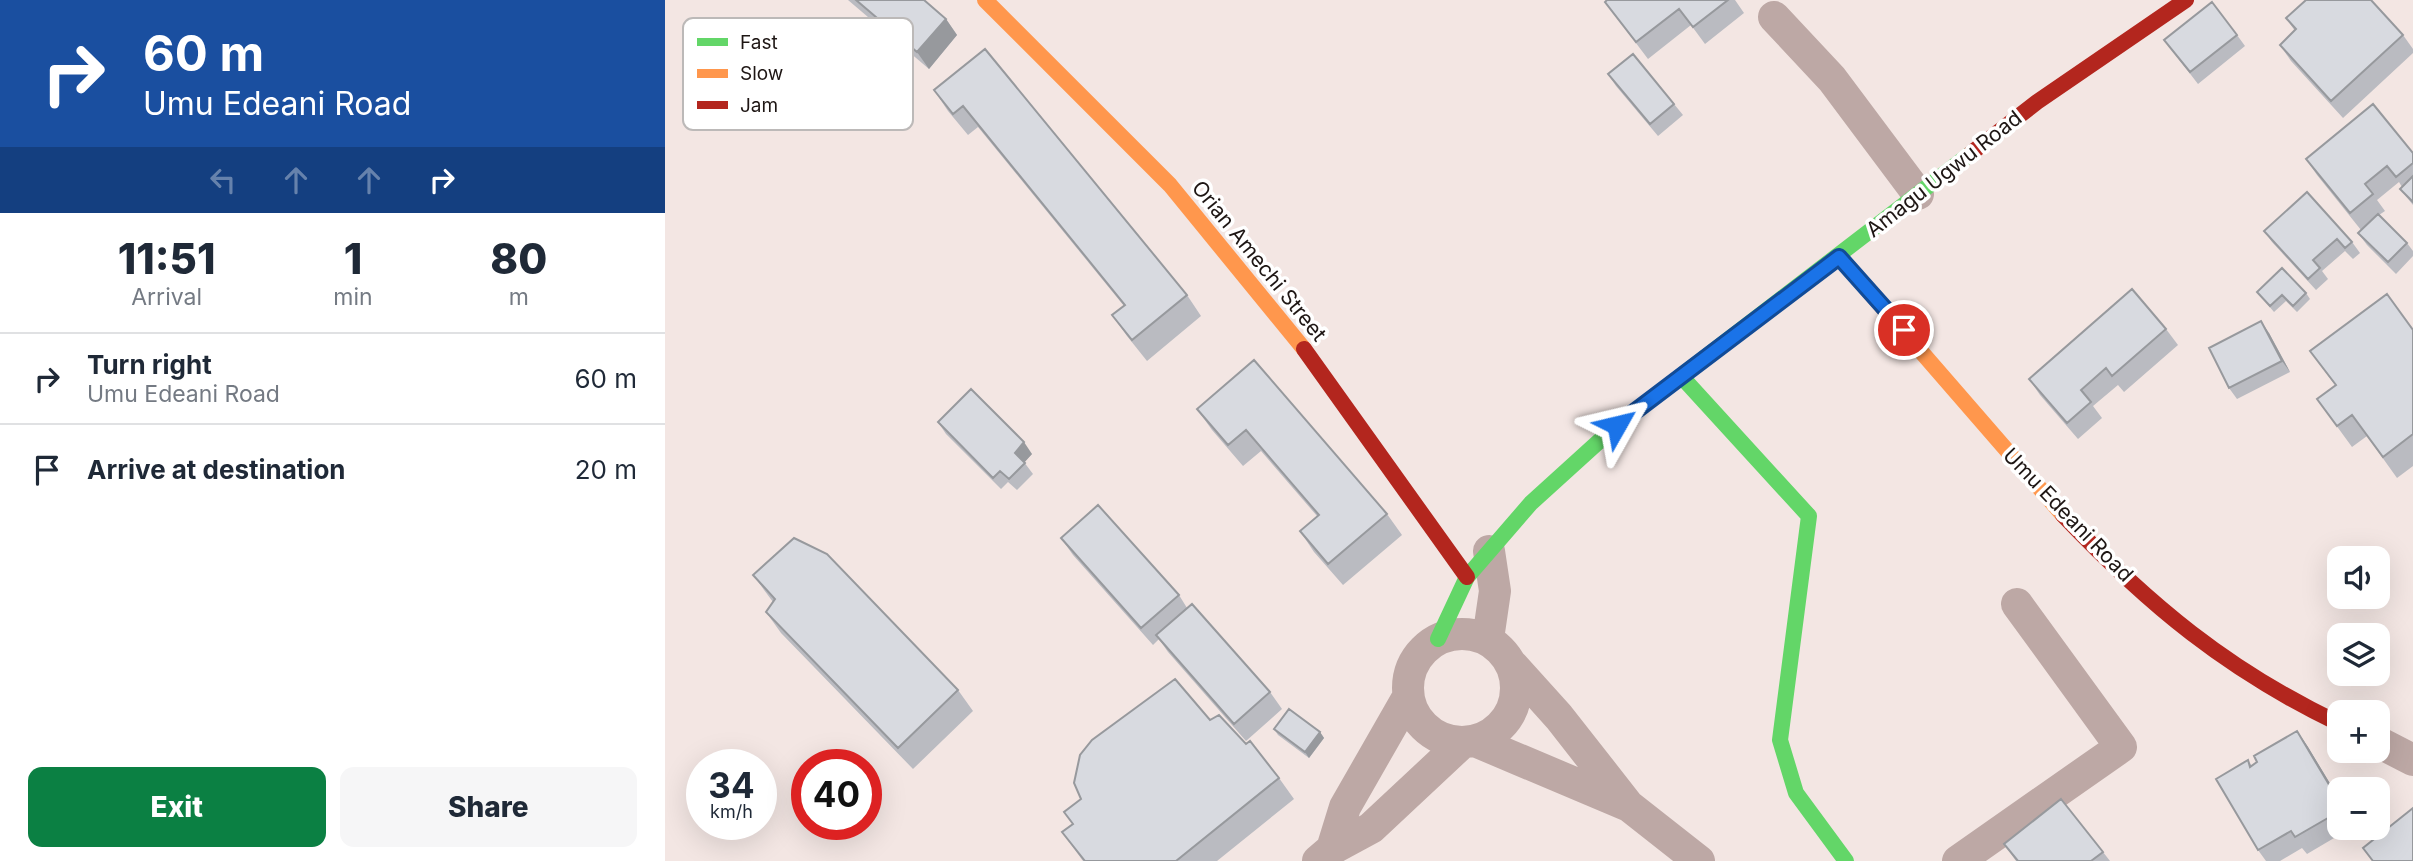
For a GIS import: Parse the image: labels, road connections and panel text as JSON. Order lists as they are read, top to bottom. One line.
{"streets":{"street":["Amagu Ugwu Road","Orian Amechi Street","Umu Edeani Road"]},"crossings":[["Amagu Ugwu Road","Orian Amechi Street"],["Amagu Ugwu Road","Umu Edeani Road"]],"legend":["Fast","Slow","Jam"],"page":{"turn":["60 m","Umu Edeani Road"],"eta":["11:51","Arrival","1","min","80","m"],"list":[{"name":"Turn right","note":"Umu Edeani Road","value":"60 m"},{"name":"Arrive at destination","value":"20 m"}],"map_buttons":["+","−"],"speed":"34 km/h","limit":"40","buttons":["Exit","Share"]}}
